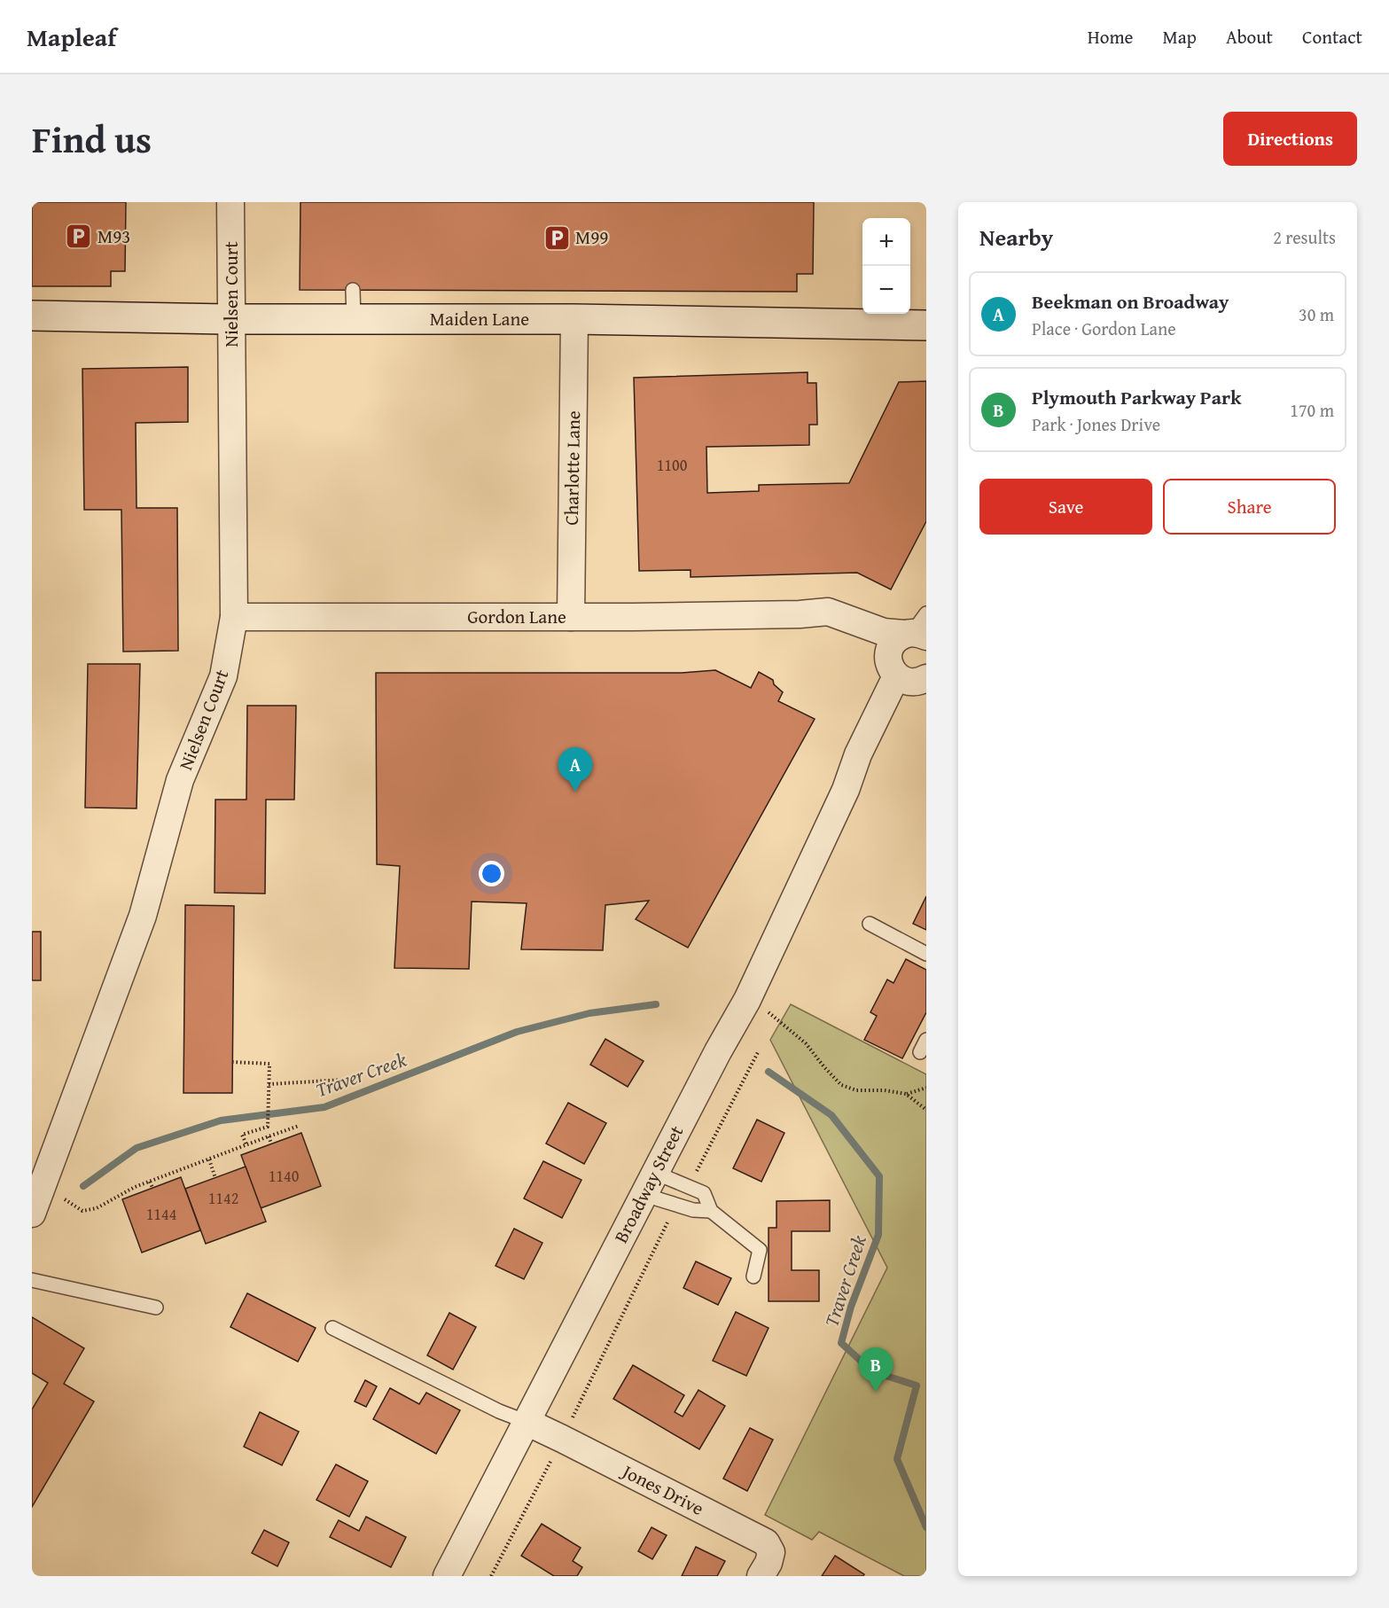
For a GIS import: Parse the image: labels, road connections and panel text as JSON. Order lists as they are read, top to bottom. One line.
{"streets":{"main road":["Maiden Lane"],"street":["Nielsen Court","Charlotte Lane","Gordon Lane","Broadway Street","Jones Drive"]},"crossings":[["Nielsen Court","Maiden Lane"],["Nielsen Court","Gordon Lane"],["Maiden Lane","Charlotte Lane"],["Charlotte Lane","Gordon Lane"],["Gordon Lane","Broadway Street"],["Broadway Street","Jones Drive"]],"water":["Traver Creek"],"places":{"parking":["M93","M99"]},"house_numbers":["1100","1140","1142","1144"],"page":{"header":"Mapleaf","nav":["Home","Map","About","Contact"],"title":"Find us","buttons":["Directions",["Save","Share"]],"heading":["Nearby","2 results"],"map_buttons":["+","−"],"list":[{"mark":"A","name":"Beekman on Broadway","note":"Place · Gordon Lane","value":"30 m"},{"mark":"B","name":"Plymouth Parkway Park","note":"Park · Jones Drive","value":"170 m"}],"pins":["A","B"]}}
